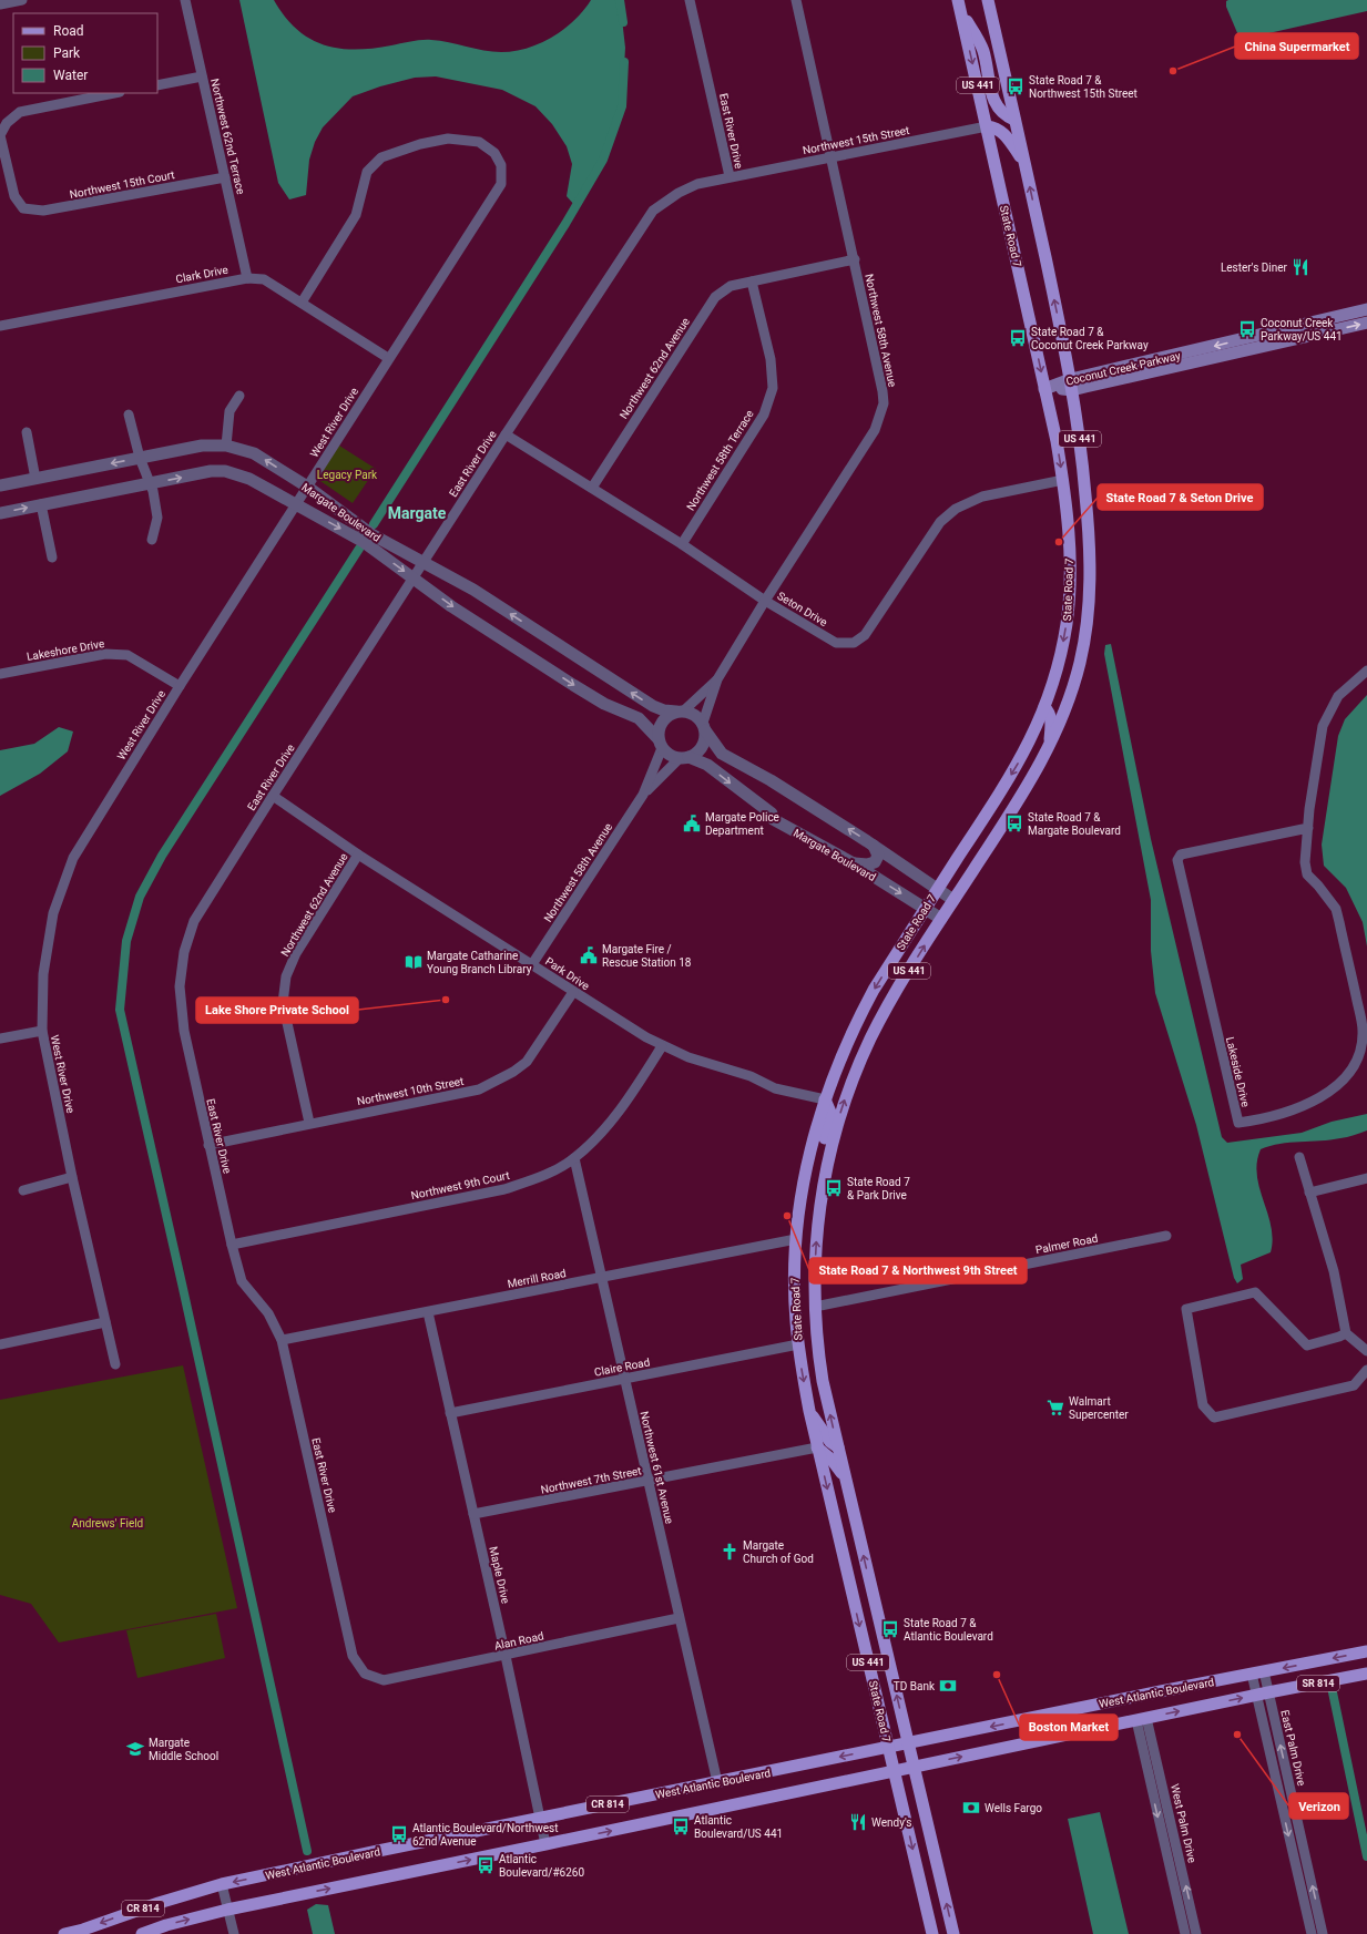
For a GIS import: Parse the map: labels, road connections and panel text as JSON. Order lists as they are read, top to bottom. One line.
{"streets":{"main road":["US 441","State Road 7","Coconut Creek Parkway","SR 814","West Atlantic Boulevard","CR 814"],"street":["East River Drive","Northwest 62nd Terrace","Northwest 15th Street","Northwest 15th Court","Clark Drive","Northwest 58th Avenue","Northwest 62nd Avenue","West River Drive","Northwest 58th Terrace","Margate Boulevard","Seton Drive","Lakeshore Drive","Park Drive","Lakeside Drive","Northwest 10th Street","Northwest 9th Court","Palmer Road","Merrill Road","Claire Road","Northwest 61st Avenue","Northwest 7th Street","Maple Drive","Alan Road","East Palm Drive","West Palm Drive"]},"crossings":[["East River Drive","Northwest 15th Street"],["East River Drive","Margate Boulevard"],["East River Drive","Seton Drive"],["East River Drive","Park Drive"],["East River Drive","Northwest 10th Street"],["East River Drive","Northwest 9th Court"],["East River Drive","Merrill Road"],["East River Drive","Alan Road"],["Northwest 62nd Terrace","Northwest 15th Court"],["Northwest 62nd Terrace","Clark Drive"],["Northwest 15th Street","State Road 7"],["Northwest 15th Street","Northwest 58th Avenue"],["State Road 7","Coconut Creek Parkway"],["State Road 7","Margate Boulevard"],["State Road 7","Seton Drive"],["State Road 7","Park Drive"],["State Road 7","Palmer Road"],["State Road 7","Merrill Road"],["State Road 7","Claire Road"],["State Road 7","Northwest 7th Street"],["State Road 7","West Atlantic Boulevard"],["Clark Drive","West River Drive"],["Northwest 58th Avenue","Northwest 62nd Avenue"],["Northwest 58th Avenue","Margate Boulevard"],["Northwest 58th Avenue","Seton Drive"],["Northwest 58th Avenue","Park Drive"],["Northwest 62nd Avenue","Northwest 58th Terrace"],["Northwest 62nd Avenue","Seton Drive"],["Northwest 62nd Avenue","Park Drive"],["Northwest 62nd Avenue","Northwest 10th Street"],["West River Drive","Margate Boulevard"],["West River Drive","Lakeshore Drive"],["Northwest 58th Terrace","Seton Drive"],["Park Drive","Northwest 10th Street"],["Park Drive","Northwest 9th Court"],["Northwest 9th Court","Northwest 61st Avenue"],["Merrill Road","Northwest 61st Avenue"],["Merrill Road","Maple Drive"],["Claire Road","Northwest 61st Avenue"],["Claire Road","Maple Drive"],["Northwest 61st Avenue","Northwest 7th Street"],["Northwest 61st Avenue","Alan Road"],["Northwest 61st Avenue","West Atlantic Boulevard"],["Northwest 7th Street","Maple Drive"],["Maple Drive","Alan Road"],["Maple Drive","West Atlantic Boulevard"],["West Atlantic Boulevard","East Palm Drive"],["West Atlantic Boulevard","West Palm Drive"]],"districts":["Margate"],"parks":["Legacy Park","Andrews' Field"],"places":{"other":["China Supermarket","State Road 7 & Seton Drive","Lake Shore Private School","State Road 7 & Northwest 9th Street","Boston Market","Verizon"],"bus stop":["State Road 7 & Northwest 15th Street","Coconut Creek Parkway/US 441","State Road 7 & Coconut Creek Parkway","State Road 7 & Margate Boulevard","State Road 7 & Park Drive","State Road 7 & Atlantic Boulevard","Atlantic Boulevard/US 441","Atlantic Boulevard/Northwest 62nd Avenue","Atlantic Boulevard/#6260"],"restaurant":["Lester's Diner","Wendy's"],"public building":["Margate Police Department","Margate Fire / Rescue Station 18"],"library":["Margate Catharine Young Branch Library"],"supermarket":["Walmart Supercenter"],"church":["Margate Church of God"],"bank":["TD Bank","Wells Fargo"],"school or university":["Margate Middle School"]},"legend":["Road","Park","Water"]}
